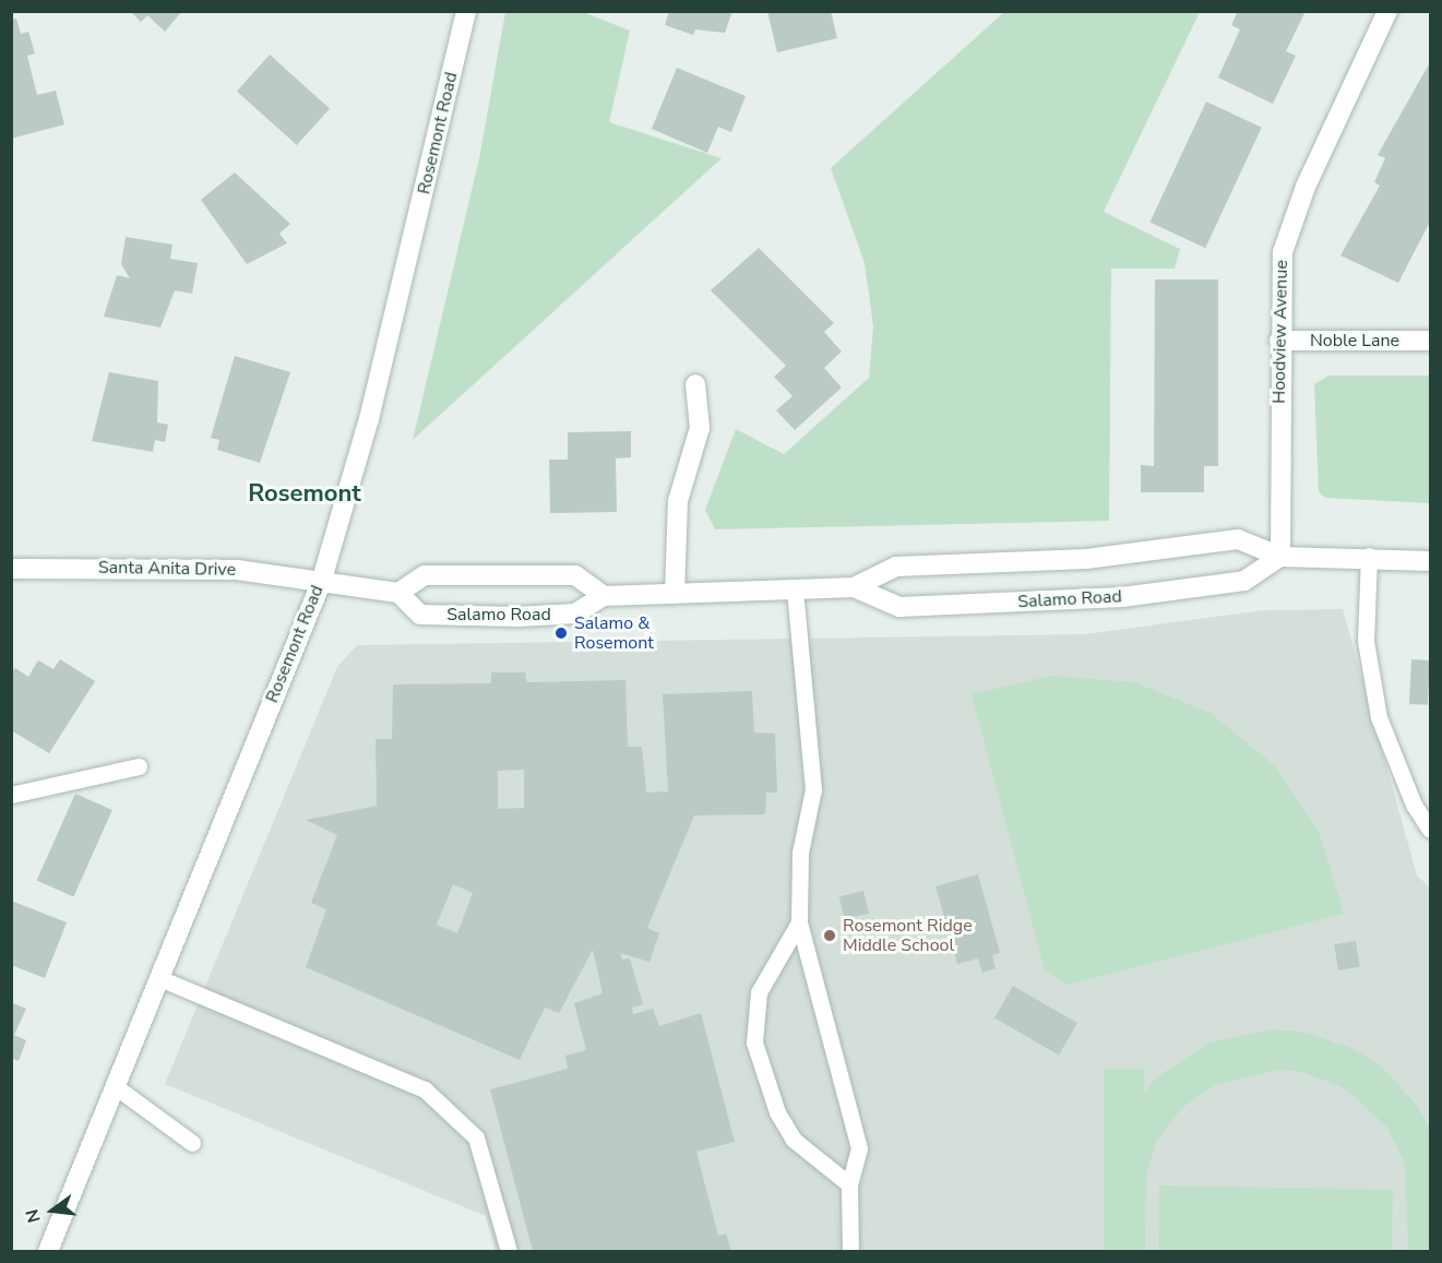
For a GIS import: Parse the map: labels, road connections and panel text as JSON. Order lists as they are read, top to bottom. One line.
{"streets":{"main road":["Rosemont Road","Hoodview Avenue","Noble Lane","Santa Anita Drive","Salamo Road"]},"crossings":[["Rosemont Road","Santa Anita Drive"],["Hoodview Avenue","Noble Lane"],["Hoodview Avenue","Salamo Road"]],"districts":["Rosemont"],"places":["Salamo & Rosemont","Rosemont Ridge Middle School"],"north":"left"}
